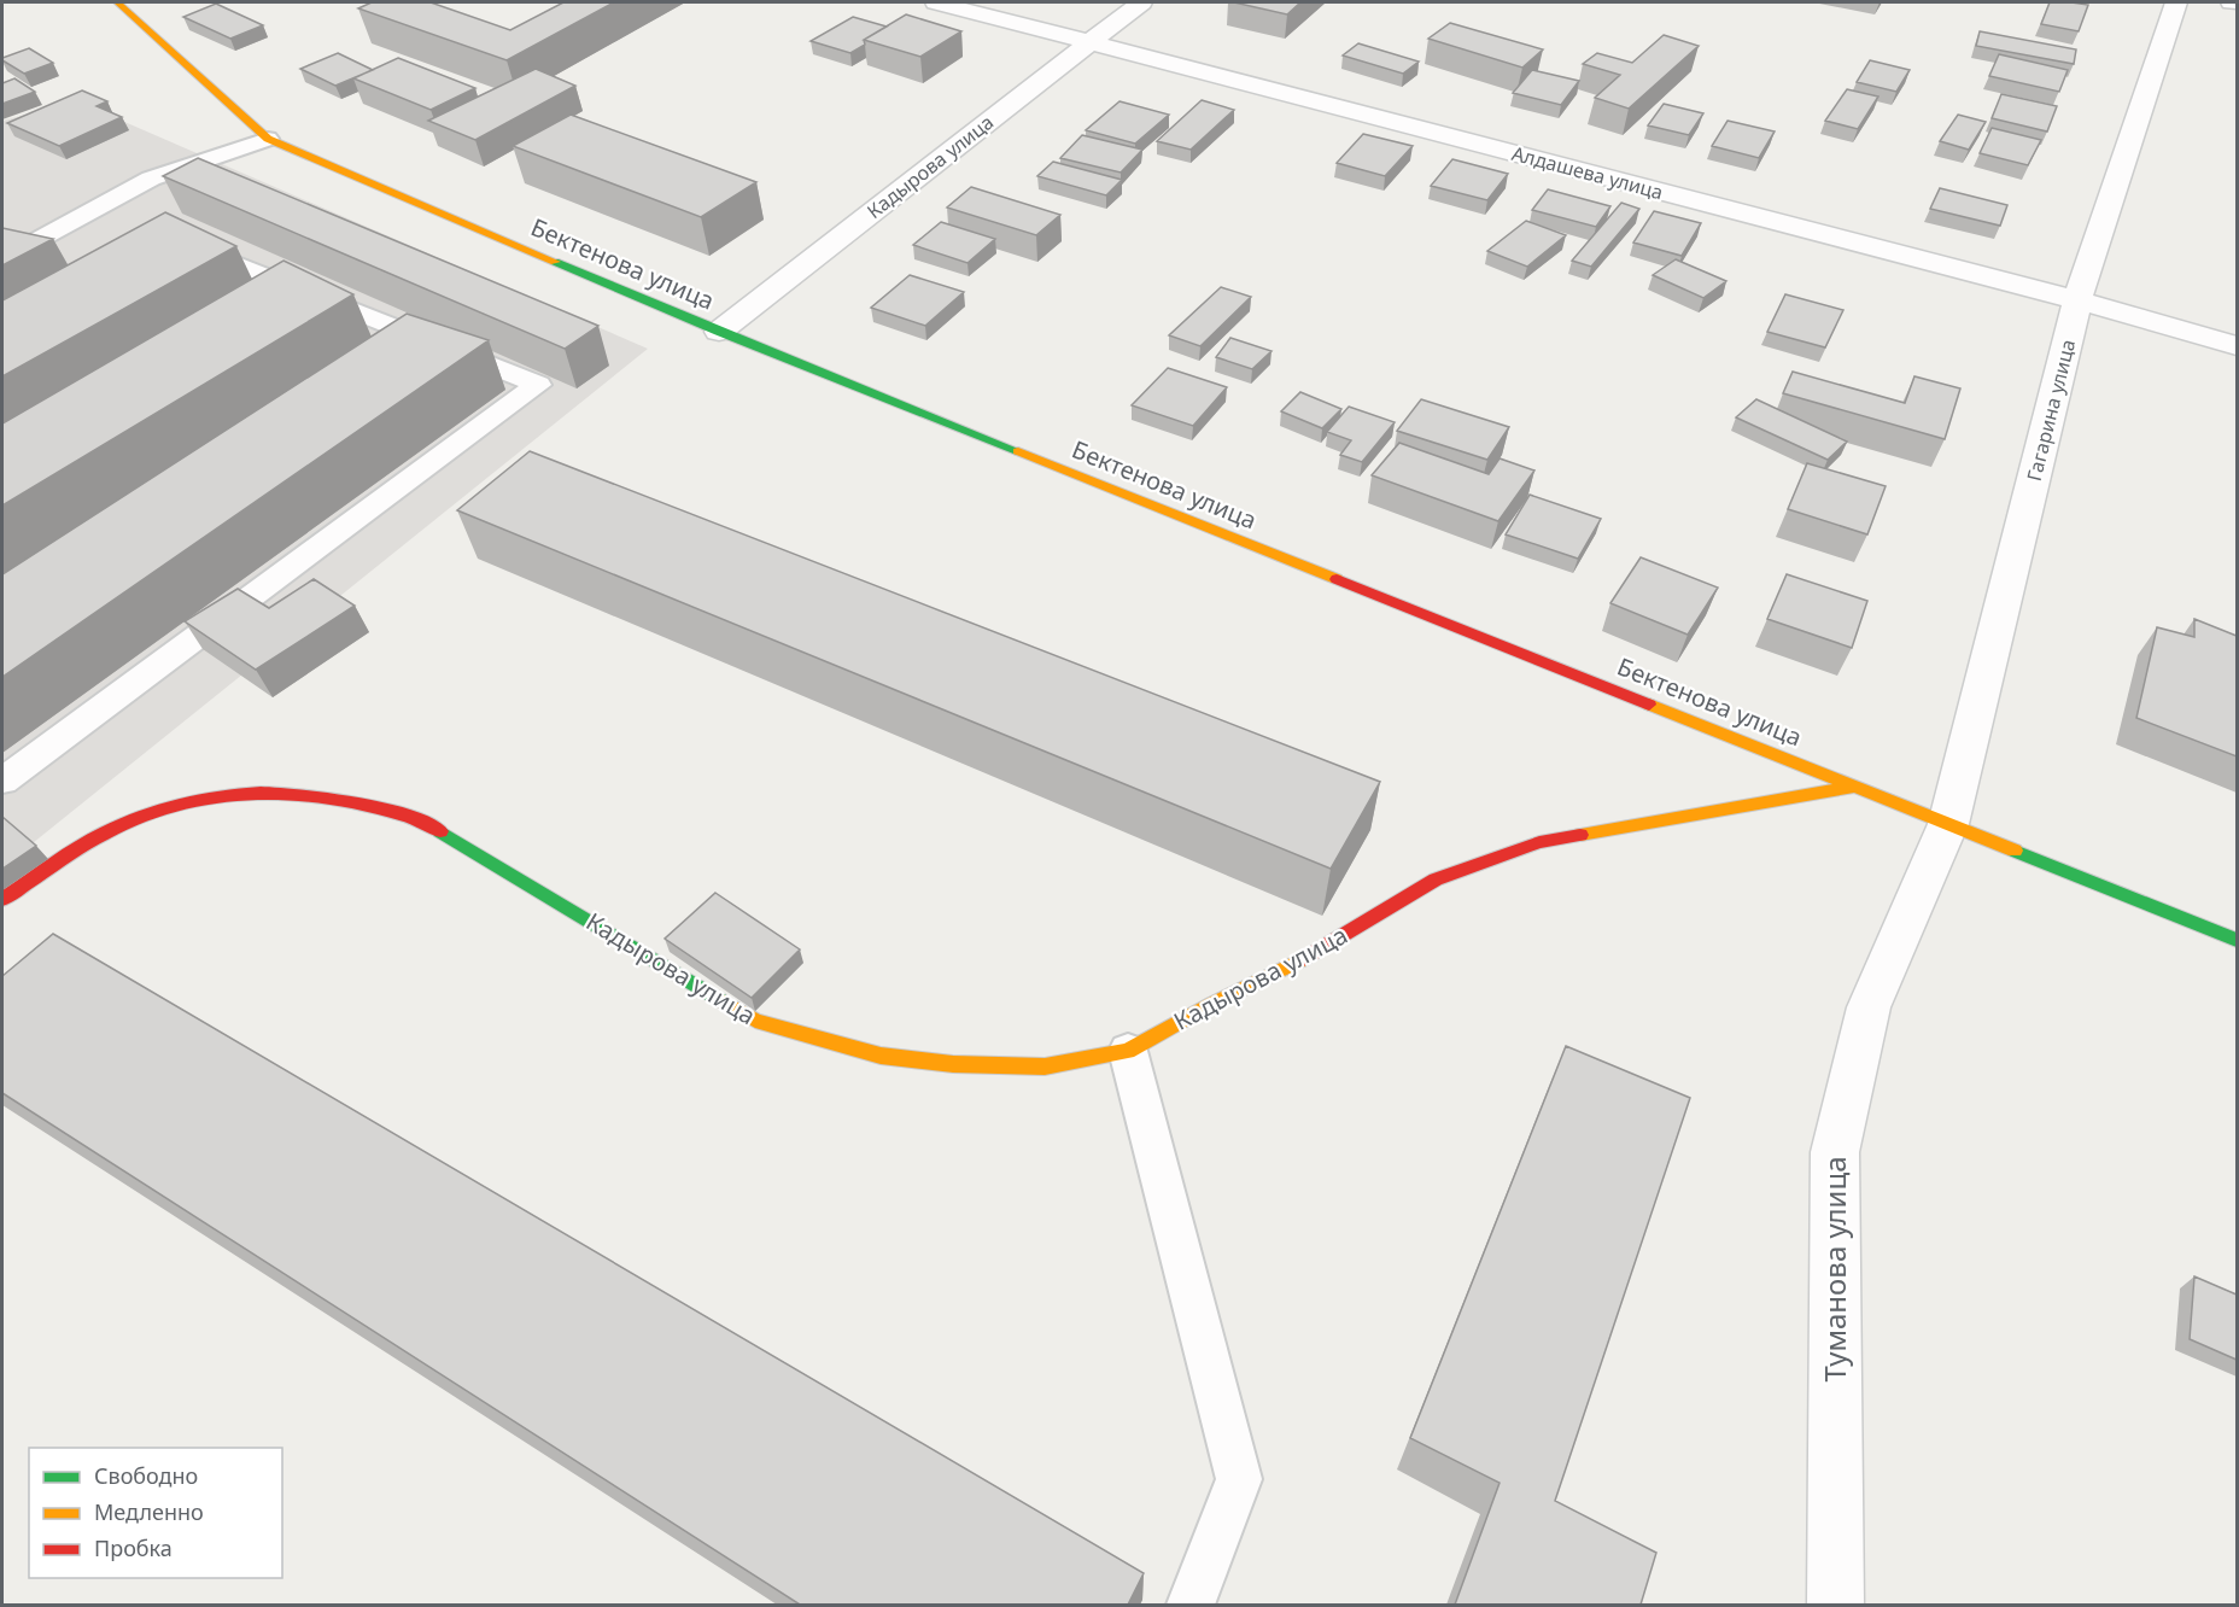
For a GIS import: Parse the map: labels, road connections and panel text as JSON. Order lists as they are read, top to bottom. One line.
{"streets":{"street":["Кадырова улица","Алдашева улица","Бектенова улица","Гагарина улица","Туманова улица"]},"crossings":[["Кадырова улица","Алдашева улица"],["Кадырова улица","Бектенова улица"],["Алдашева улица","Гагарина улица"],["Бектенова улица","Гагарина улица"],["Бектенова улица","Туманова улица"],["Гагарина улица","Туманова улица"]],"legend":["Свободно","Медленно","Пробка"]}
